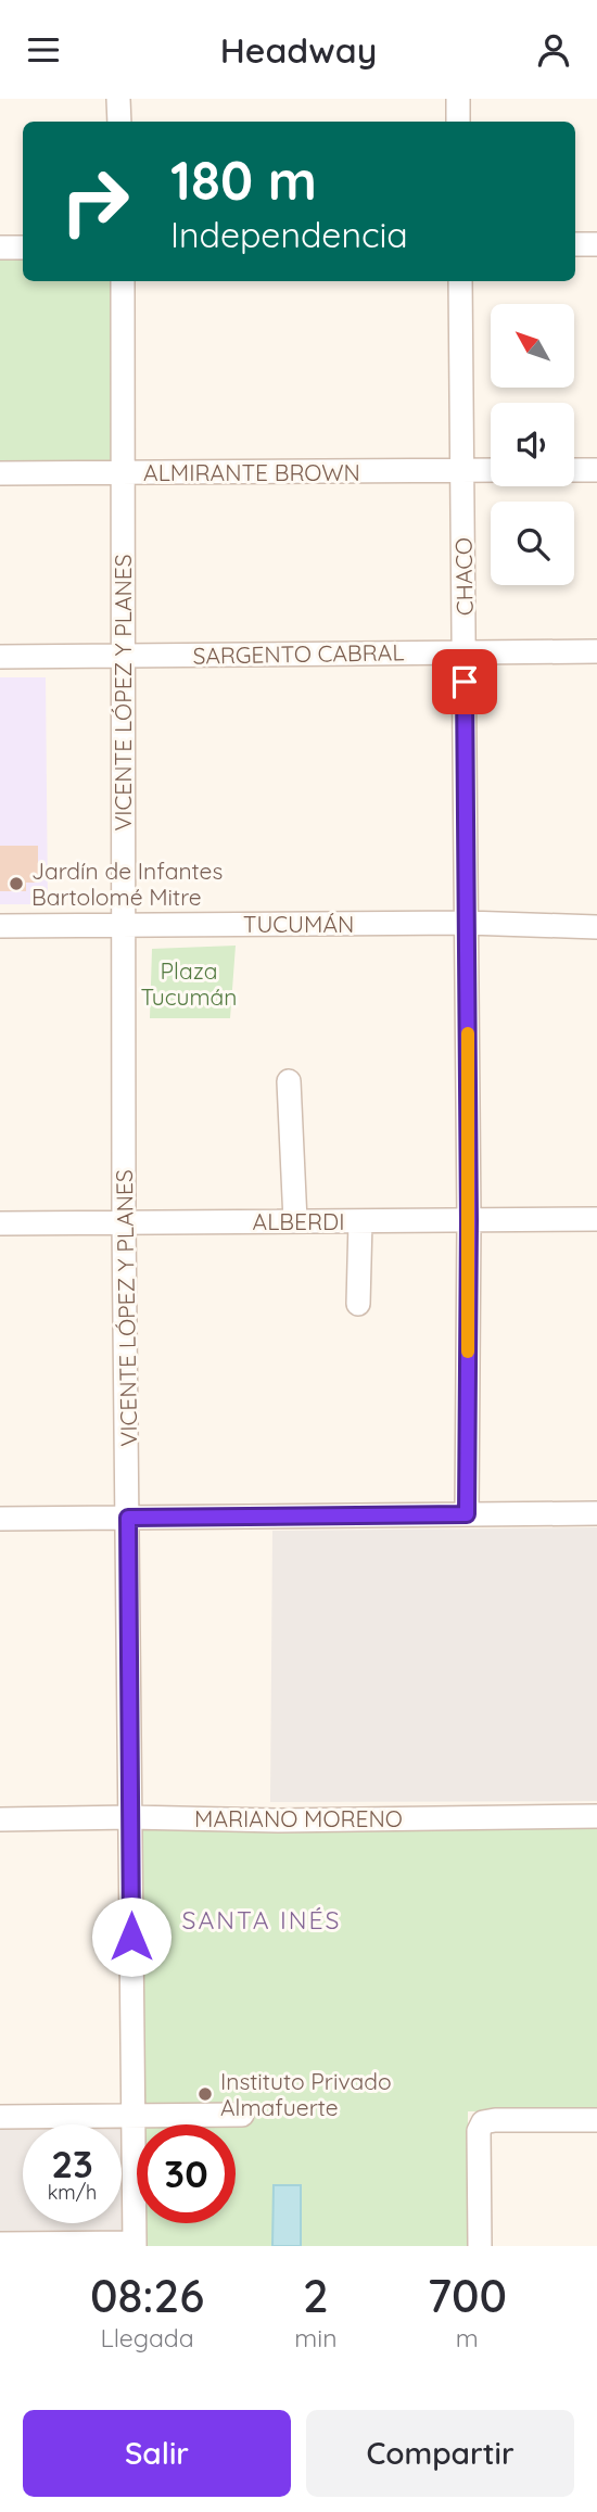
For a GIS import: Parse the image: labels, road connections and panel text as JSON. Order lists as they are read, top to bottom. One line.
{"streets":{"street":["ALMIRANTE BROWN","CHACO","SARGENTO CABRAL","VICENTE LÓPEZ Y PLANES","TUCUMÁN","ALBERDI","MARIANO MORENO"]},"crossings":[["ALMIRANTE BROWN","CHACO"],["ALMIRANTE BROWN","VICENTE LÓPEZ Y PLANES"],["CHACO","SARGENTO CABRAL"],["CHACO","TUCUMÁN"],["CHACO","ALBERDI"],["SARGENTO CABRAL","VICENTE LÓPEZ Y PLANES"],["VICENTE LÓPEZ Y PLANES","TUCUMÁN"],["VICENTE LÓPEZ Y PLANES","ALBERDI"],["VICENTE LÓPEZ Y PLANES","MARIANO MORENO"]],"districts":["SANTA INÉS"],"parks":["Plaza Tucumán"],"places":["Jardín de Infantes Bartolomé Mitre","Instituto Privado Almafuerte"],"north":"top left","page":{"header":"Headway","turn":["180 m","Independencia"],"speed":"23 km/h","limit":"30","eta":["08:26","Llegada","2","min","700","m"],"buttons":["Salir","Compartir"]}}
